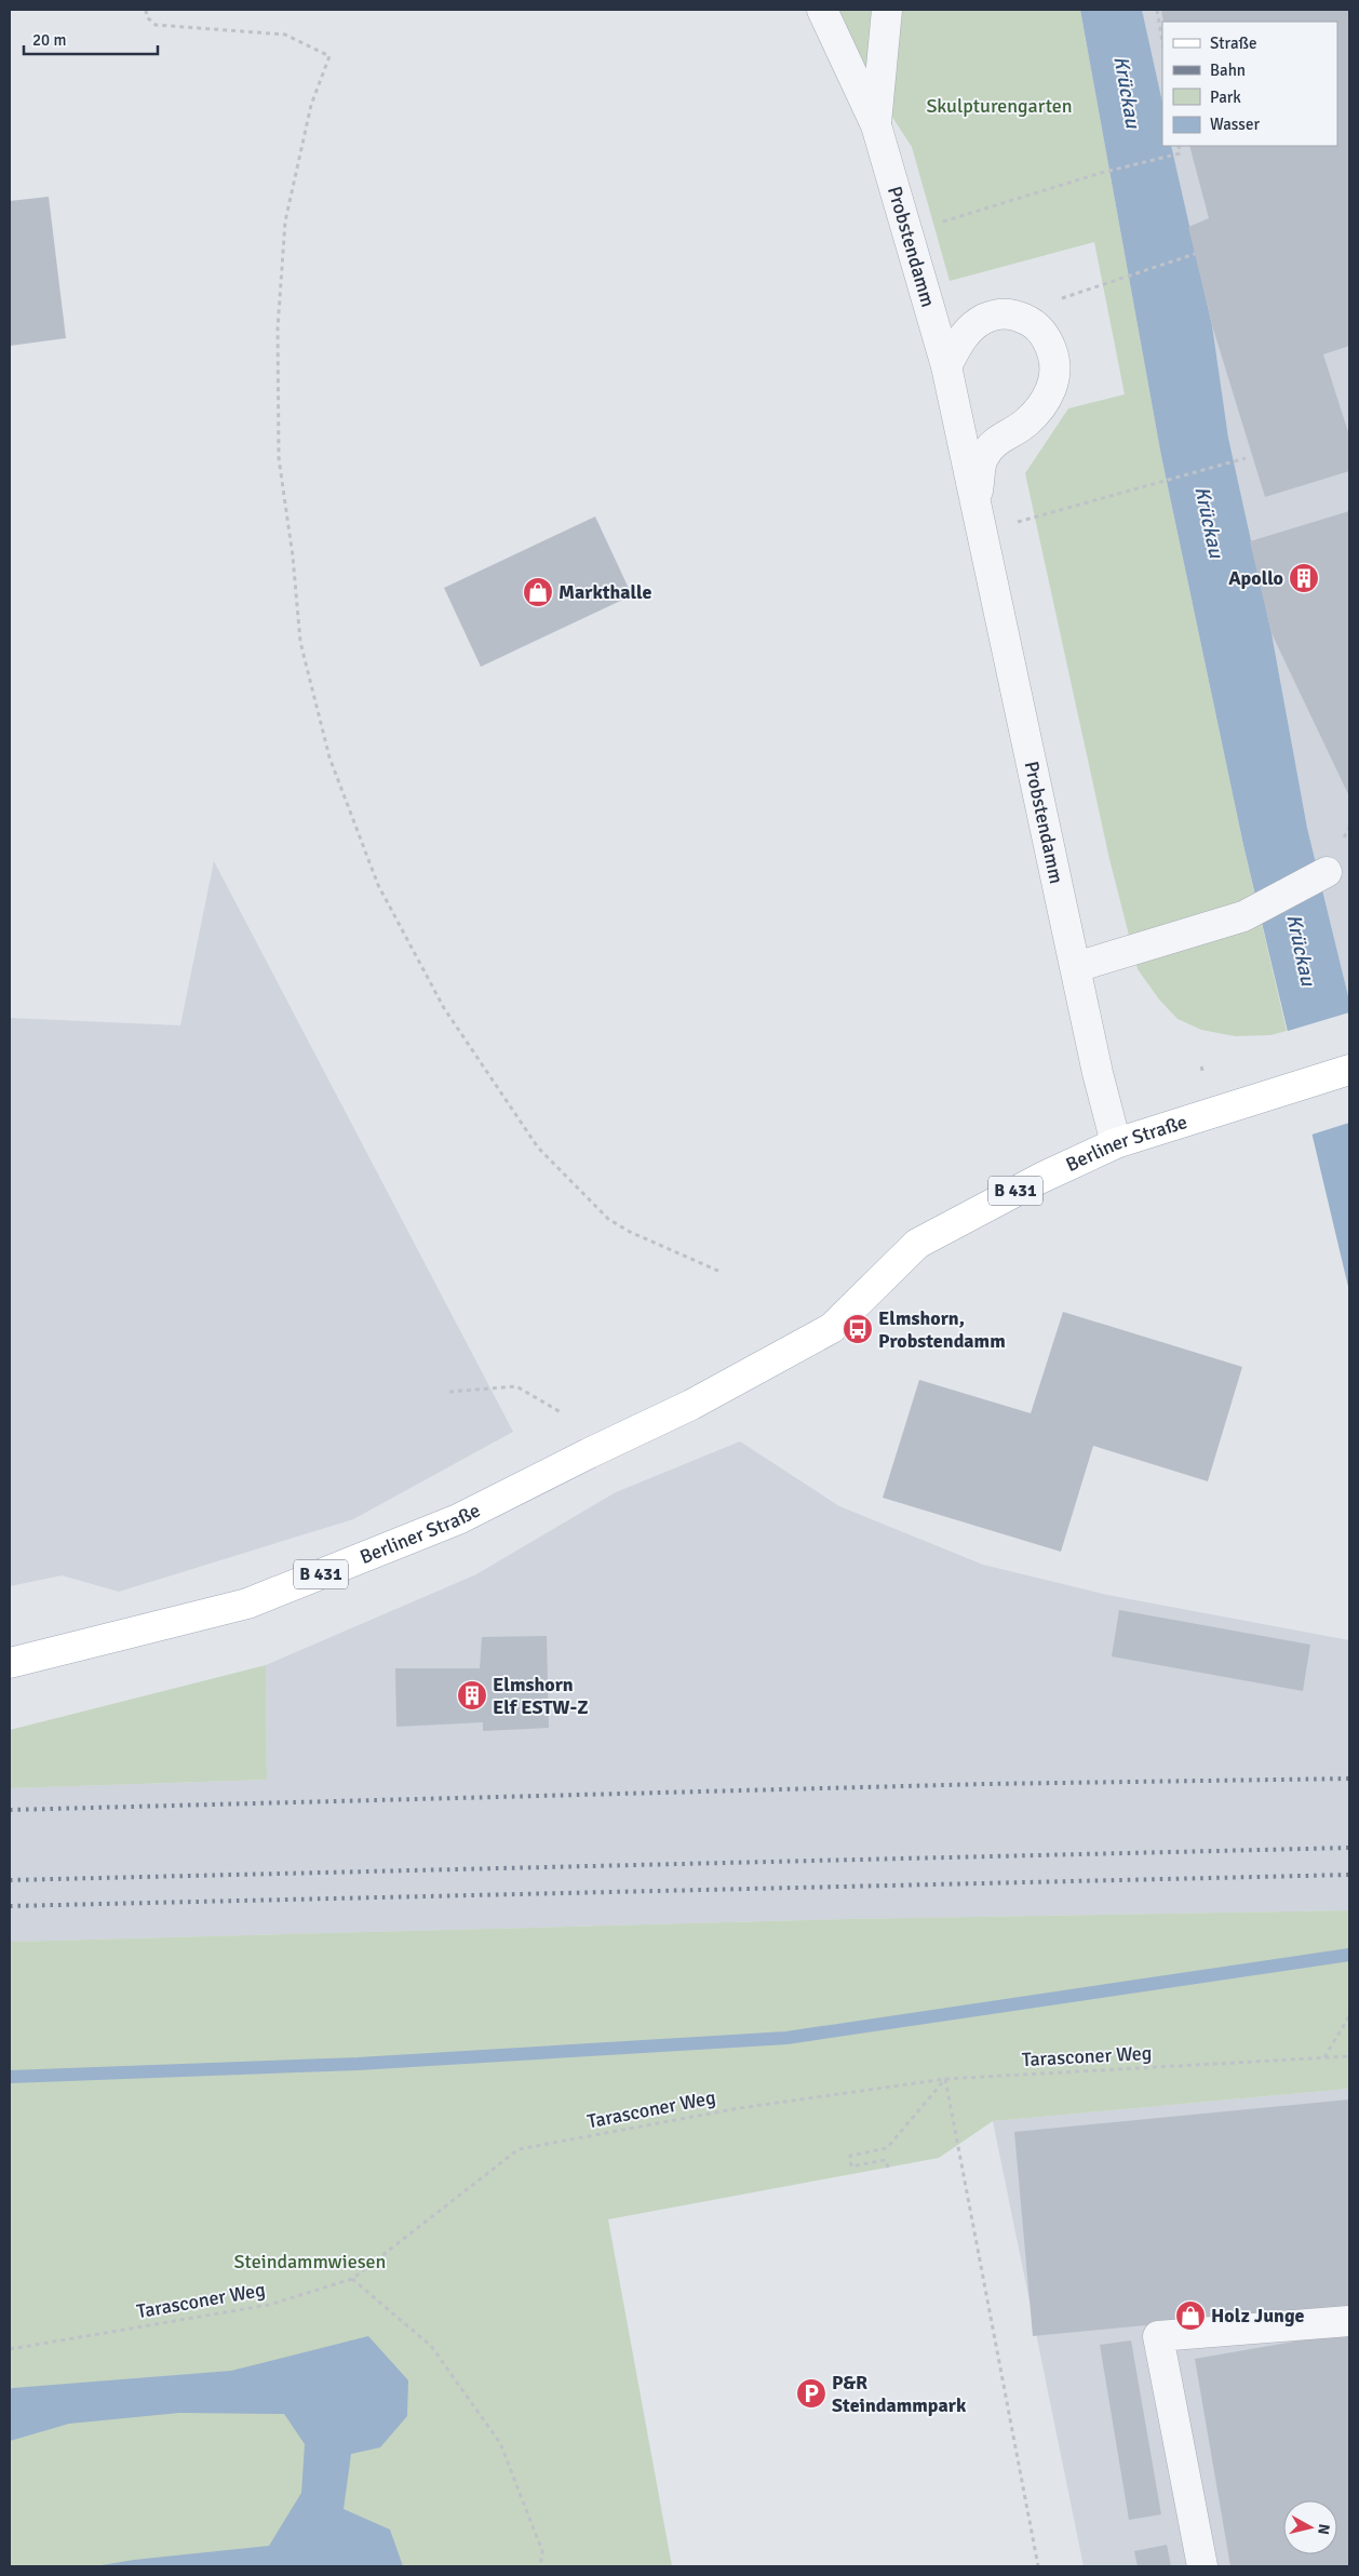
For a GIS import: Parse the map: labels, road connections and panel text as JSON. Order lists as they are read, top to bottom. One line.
{"streets":{"main road":["Berliner Straße","B 431"],"street":["Probstendamm"],"path":["Tarasconer Weg"]},"crossings":[["Probstendamm","Berliner Straße"]],"water":["Krückau"],"parks":["Skulpturengarten","Steindammwiesen"],"places":{"building":["Apollo","Elmshorn Elf ESTW-Z"],"shop":["Markthalle","Holz Junge"],"bus stop":["Elmshorn, Probstendamm"],"parking":["P&R Steindammpark"]},"legend":["Straße","Bahn","Park","Wasser"],"scale_bar":"20 m","north":"right"}
